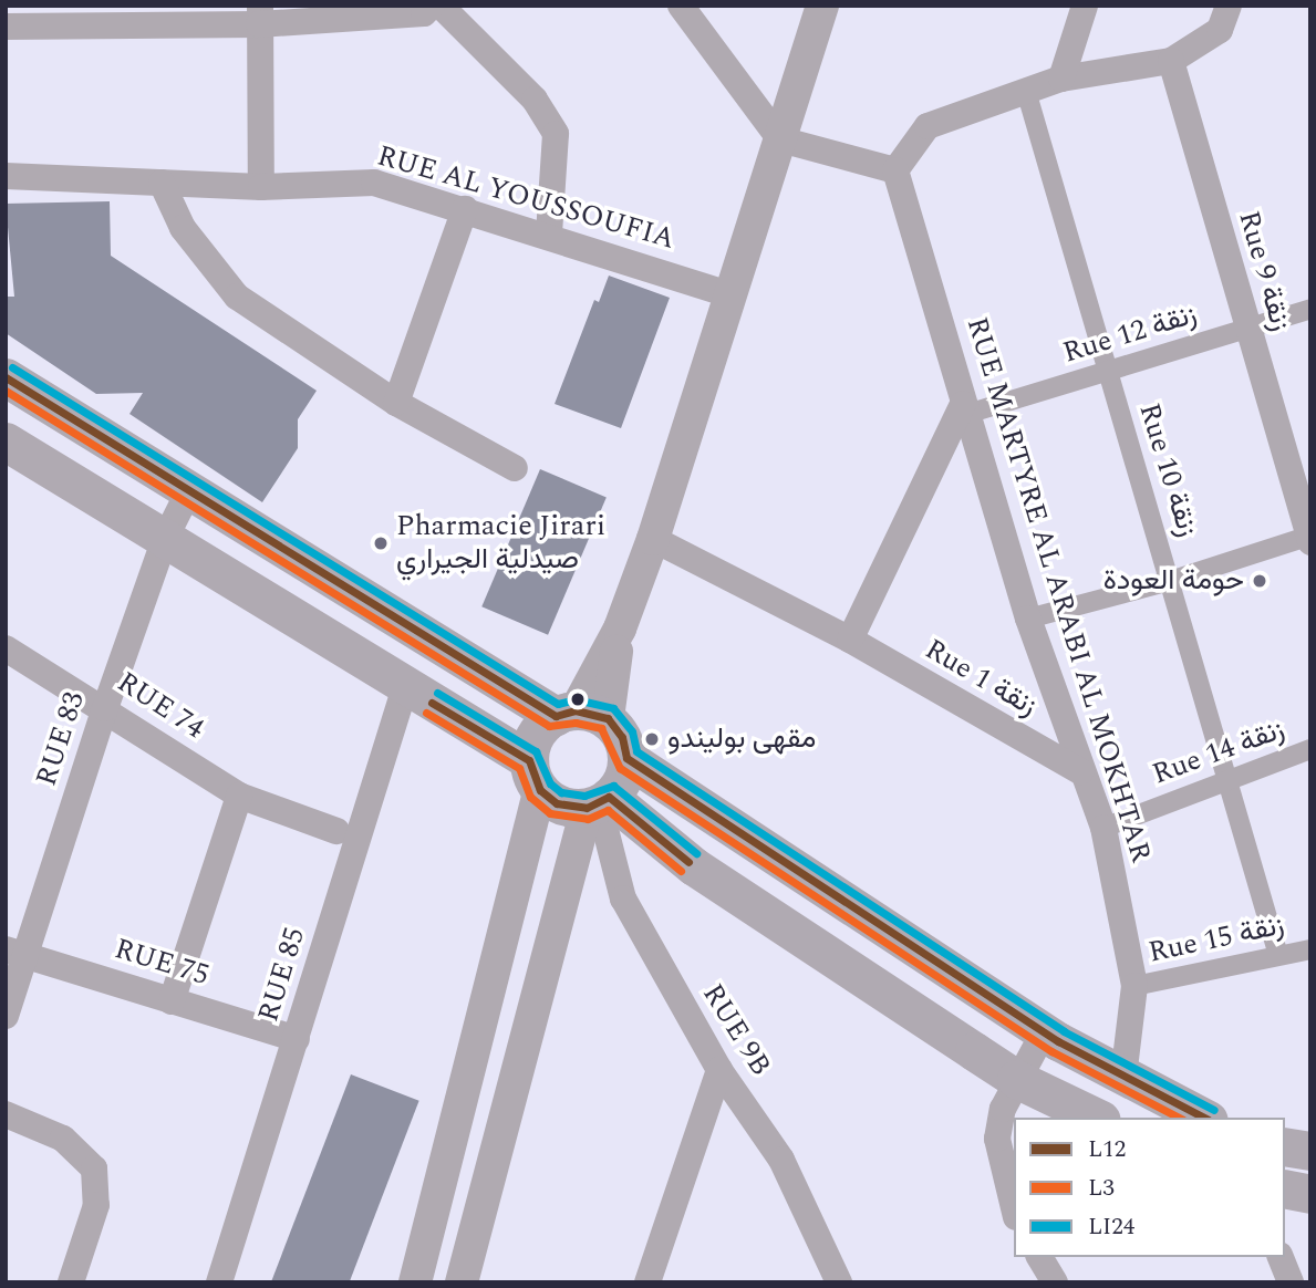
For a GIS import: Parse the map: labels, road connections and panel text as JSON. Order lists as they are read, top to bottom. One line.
{"streets":{"street":["RUE AL YOUSSOUFIA","Rue 9 زنقة","Rue 12 زنقة","Rue 10 زنقة","RUE MARTYRE AL ARABI AL MOKHTAR","Rue 1 زنقة","RUE 74","RUE 83","Rue 14 زنقة","Rue 15 زنقة","RUE 75","RUE 85","RUE 9B"]},"crossings":[["Rue 9 زنقة","Rue 12 زنقة"],["Rue 12 زنقة","Rue 10 زنقة"],["Rue 12 زنقة","RUE MARTYRE AL ARABI AL MOKHTAR"],["Rue 10 زنقة","Rue 14 زنقة"],["Rue 10 زنقة","Rue 15 زنقة"],["RUE MARTYRE AL ARABI AL MOKHTAR","Rue 1 زنقة"],["RUE MARTYRE AL ARABI AL MOKHTAR","Rue 14 زنقة"],["RUE MARTYRE AL ARABI AL MOKHTAR","Rue 15 زنقة"],["RUE 74","RUE 83"],["RUE 83","RUE 75"],["RUE 75","RUE 85"]],"places":["Pharmacie Jirari صيدلية الجيراري","حومة العودة","مقهى بوليندو"],"lines":["transit line LI24","transit line L12","transit line L3"],"legend":["L12","L3","LI24"]}
